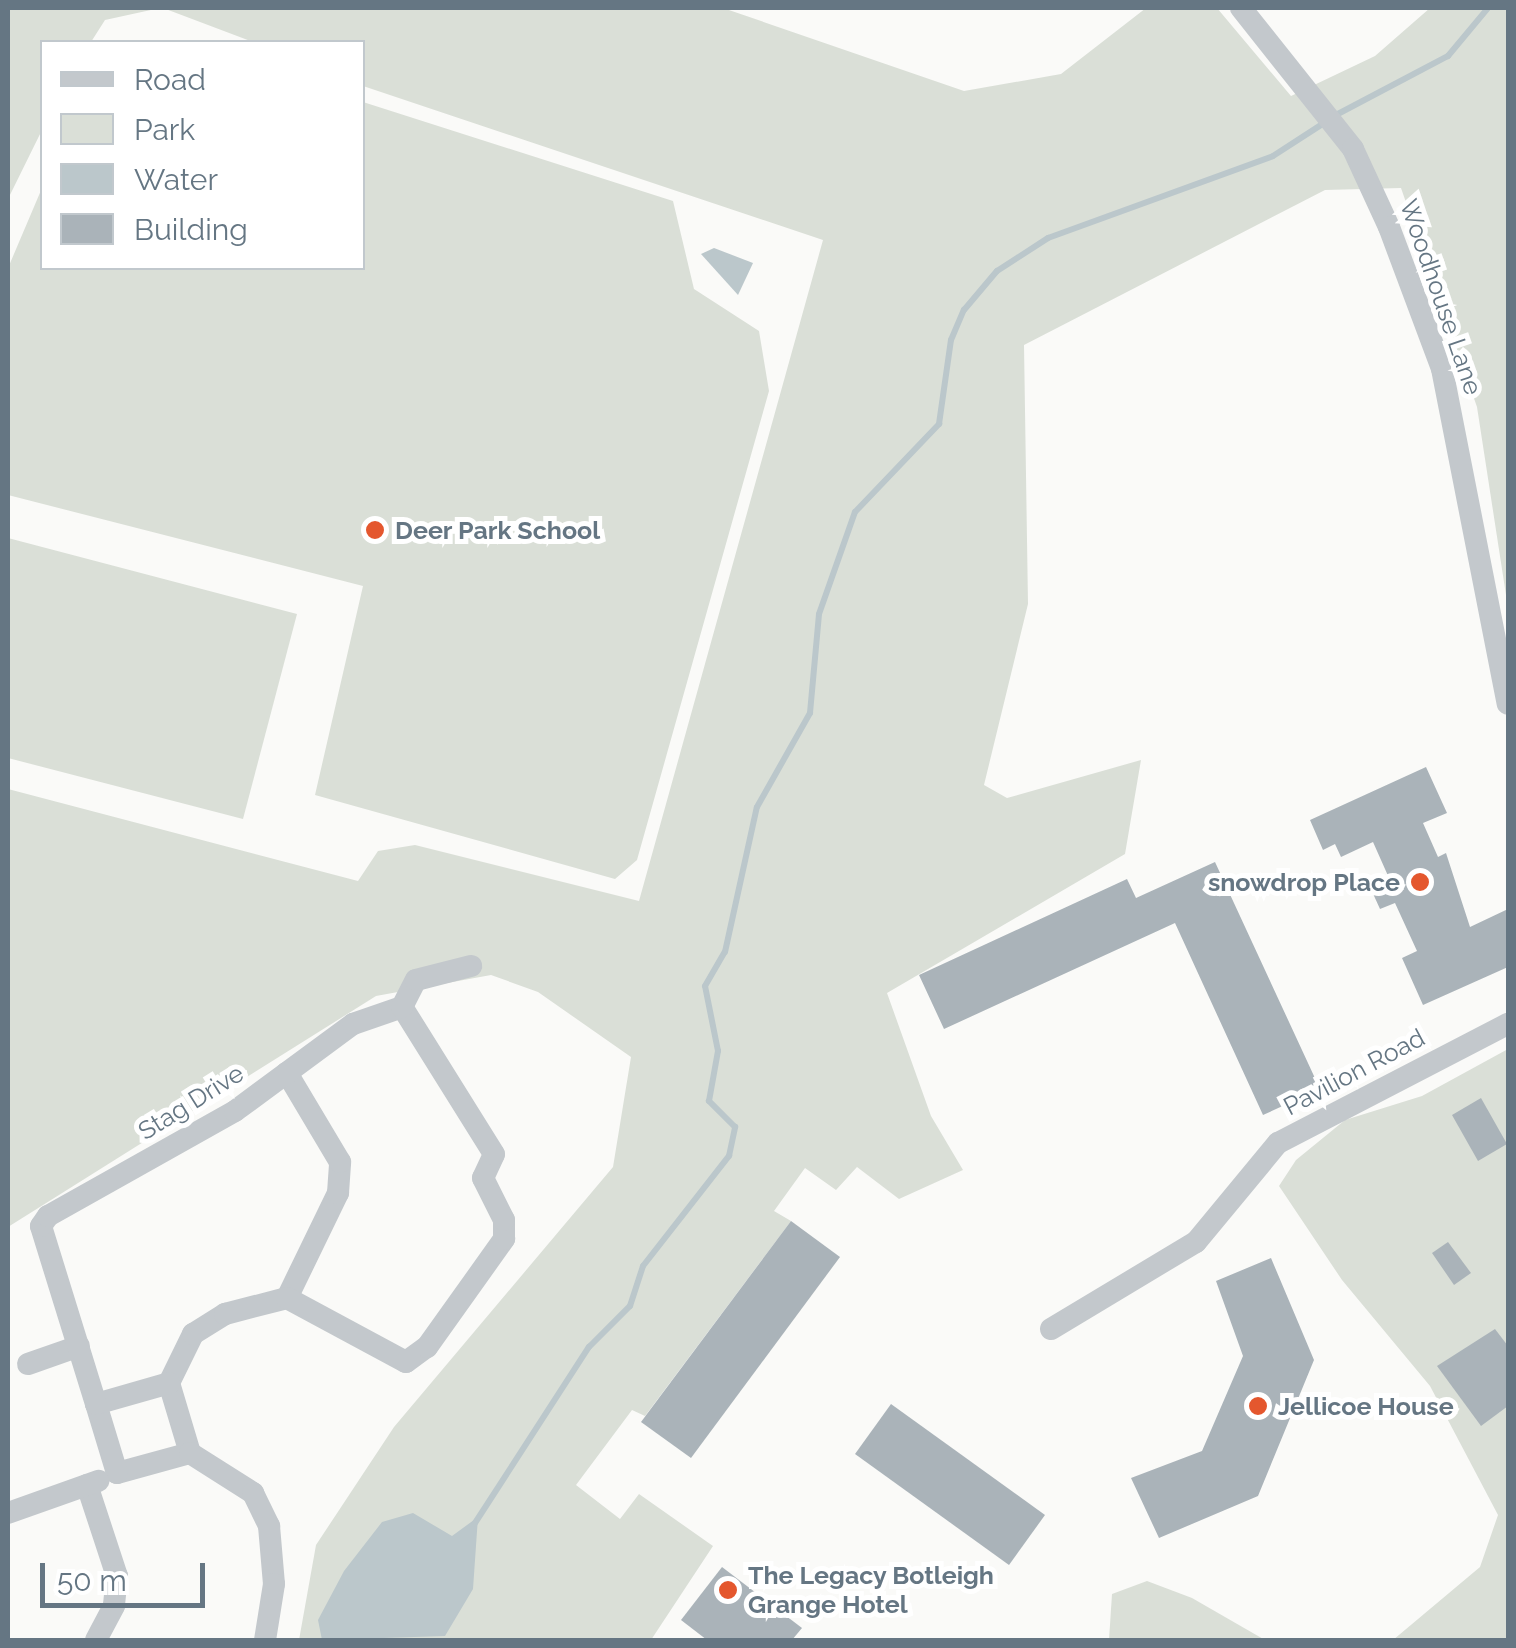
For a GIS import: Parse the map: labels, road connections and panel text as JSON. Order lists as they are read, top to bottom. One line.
{"streets":{"street":["Woodhouse Lane","Pavilion Road","Stag Drive"]},"places":["Deer Park School","snowdrop Place","Jellicoe House","The Legacy Botleigh Grange Hotel"],"legend":["Road","Park","Water","Building"],"scale_bar":"50 m"}
